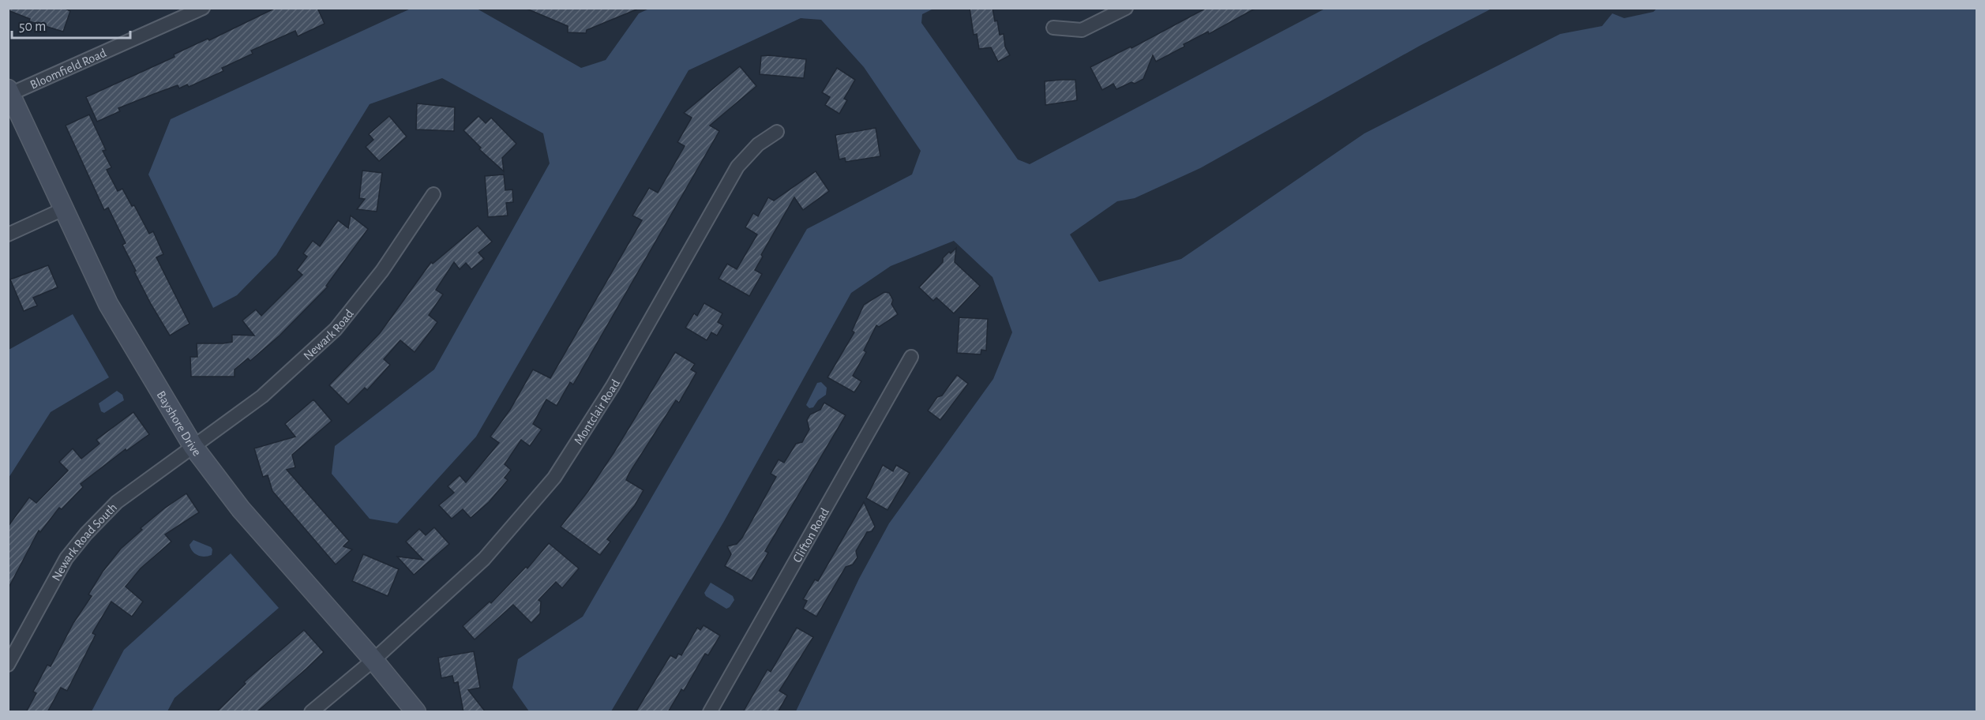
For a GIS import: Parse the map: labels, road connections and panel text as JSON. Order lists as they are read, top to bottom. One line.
{"streets":{"street":["Bloomfield Road","Newark Road","Montclair Road","Bayshore Drive","Clifton Road","Newark Road South"]},"crossings":[["Bloomfield Road","Bayshore Drive"],["Newark Road","Bayshore Drive"],["Newark Road","Newark Road South"],["Montclair Road","Bayshore Drive"],["Bayshore Drive","Newark Road South"]],"scale_bar":"50 m"}
